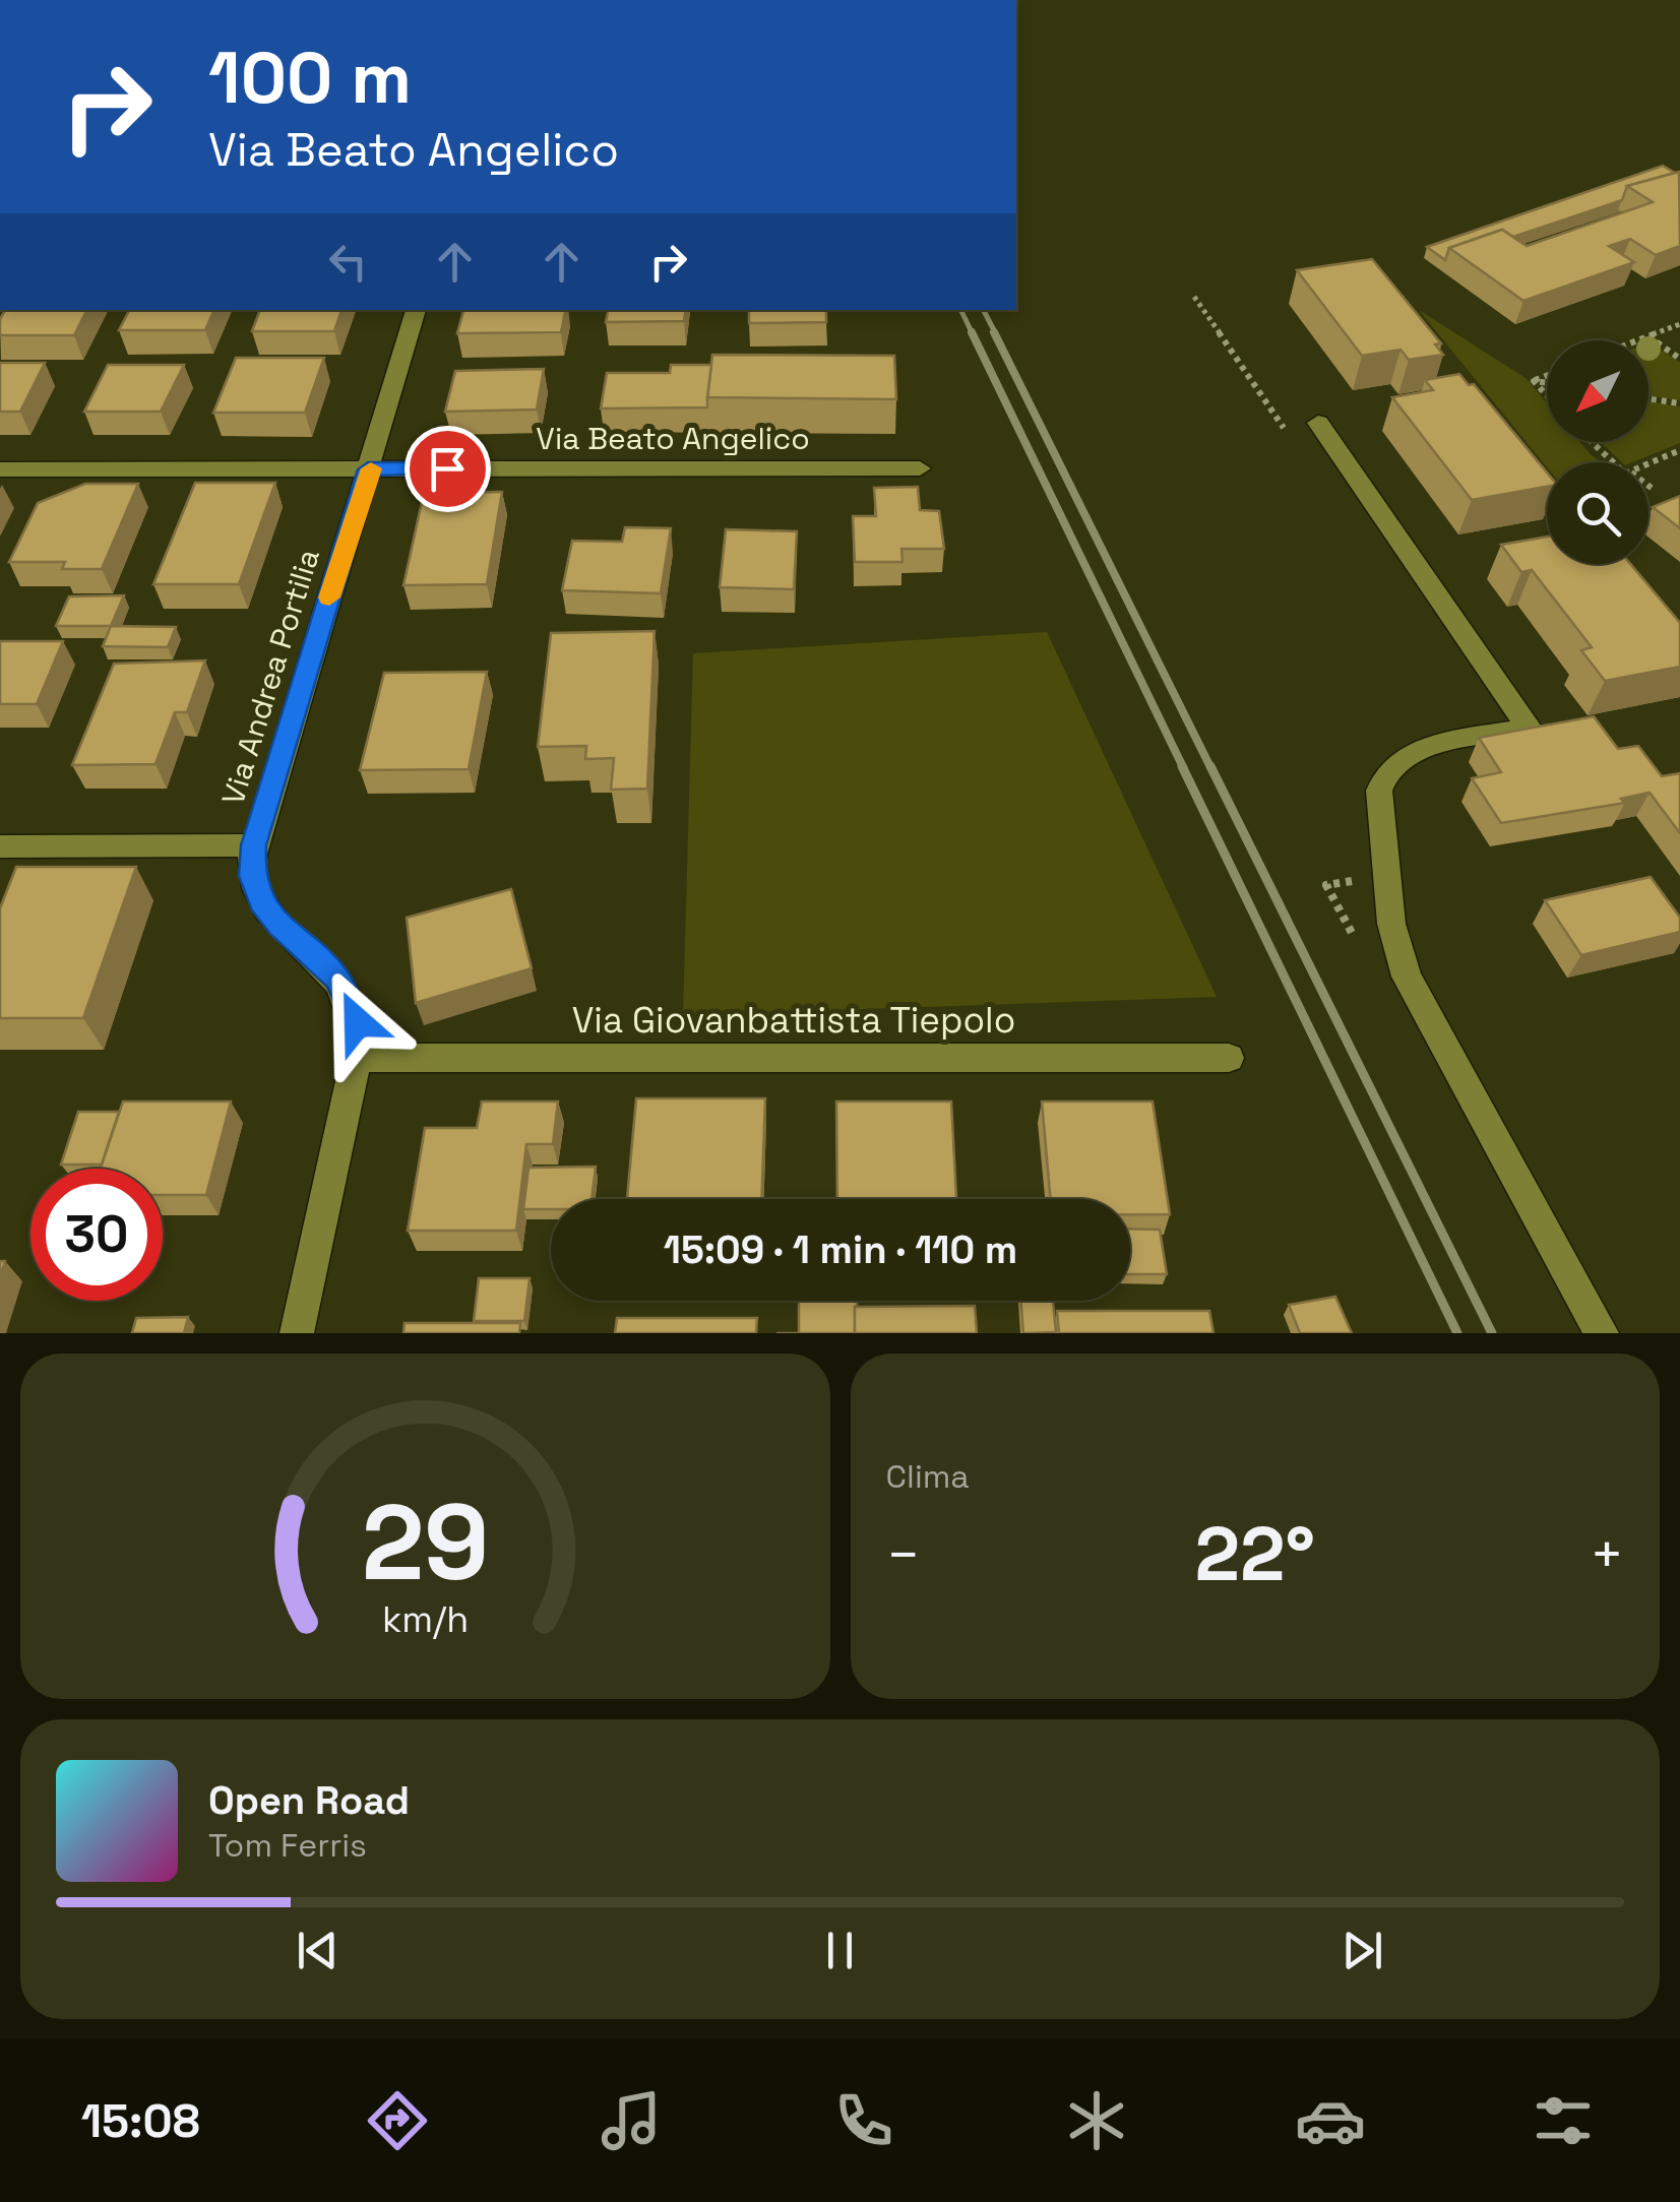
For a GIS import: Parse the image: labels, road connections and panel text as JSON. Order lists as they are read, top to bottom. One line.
{"streets":{"street":["Via Beato Angelico","Via Andrea Portilia","Via Giovanbattista Tiepolo"]},"crossings":[["Via Beato Angelico","Via Andrea Portilia"],["Via Andrea Portilia","Via Giovanbattista Tiepolo"]],"north":"bottom left","page":{"turn":["100 m","Via Beato Angelico"],"limit":"30","trip":"15:09 · 1 min · 110 m","tile":"Clima","heat":["−","22°","+"],"song":["Open Road","Tom Ferris"],"tabs":"15:08","gauge":["29","km/h"]}}
